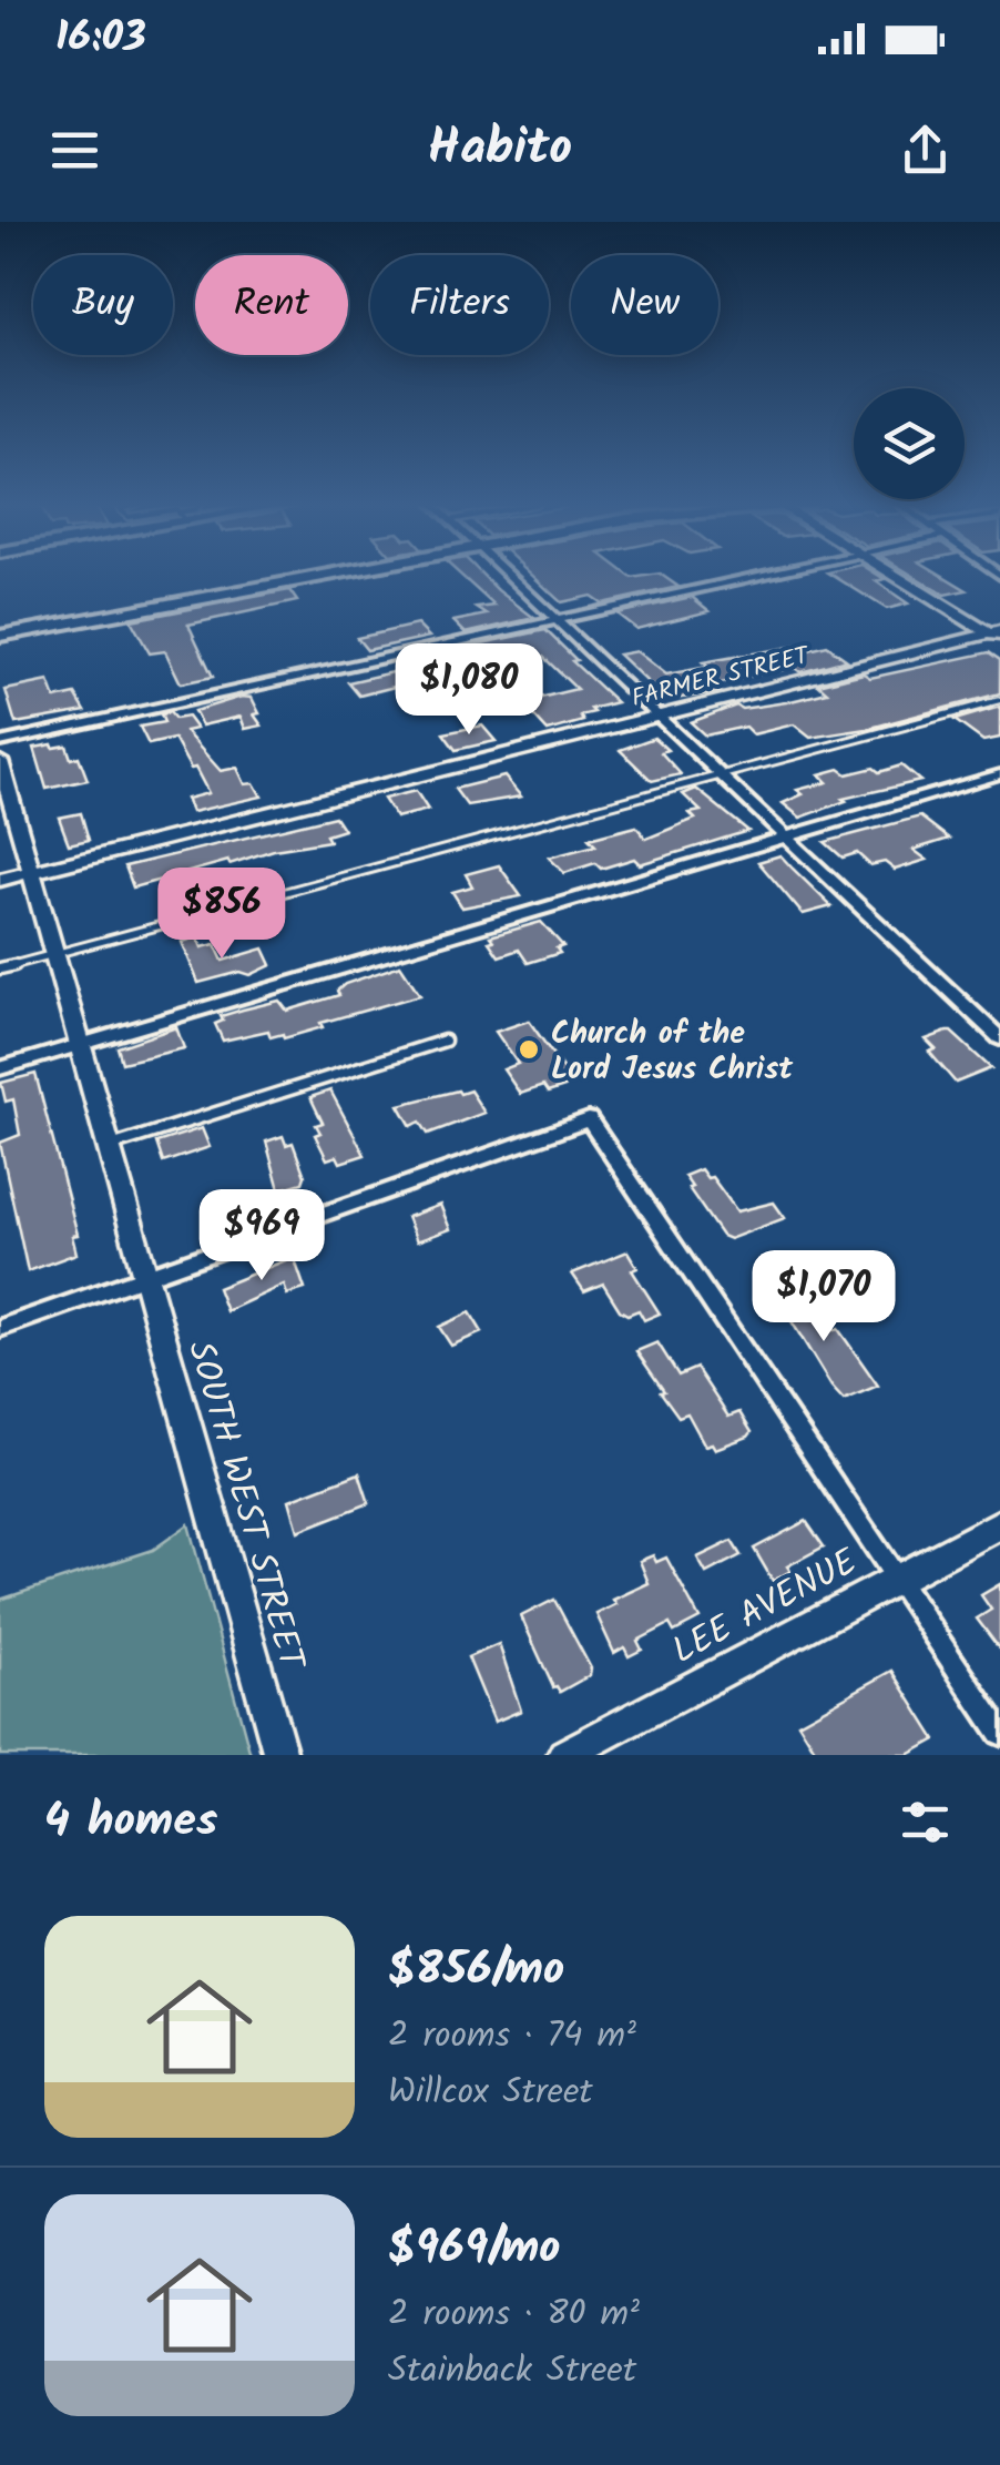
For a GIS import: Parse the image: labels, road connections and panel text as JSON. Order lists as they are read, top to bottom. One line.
{"streets":{"street":["FARMER STREET","SOUTH WEST STREET","LEE AVENUE"]},"crossings":[["FARMER STREET","SOUTH WEST STREET"]],"places":["Church of the Lord Jesus Christ"],"page":{"status":"16:03","header":"Habito","chip":["Buy","Rent","Filters","New"],"price":["$1,080","$856","$969","$1,070"],"heading":"4 homes","list":[{"name":"$856/mo","note":"2 rooms · 74 m² · Willcox Street"},{"name":"$969/mo","note":"2 rooms · 80 m² · Stainback Street"}]}}
